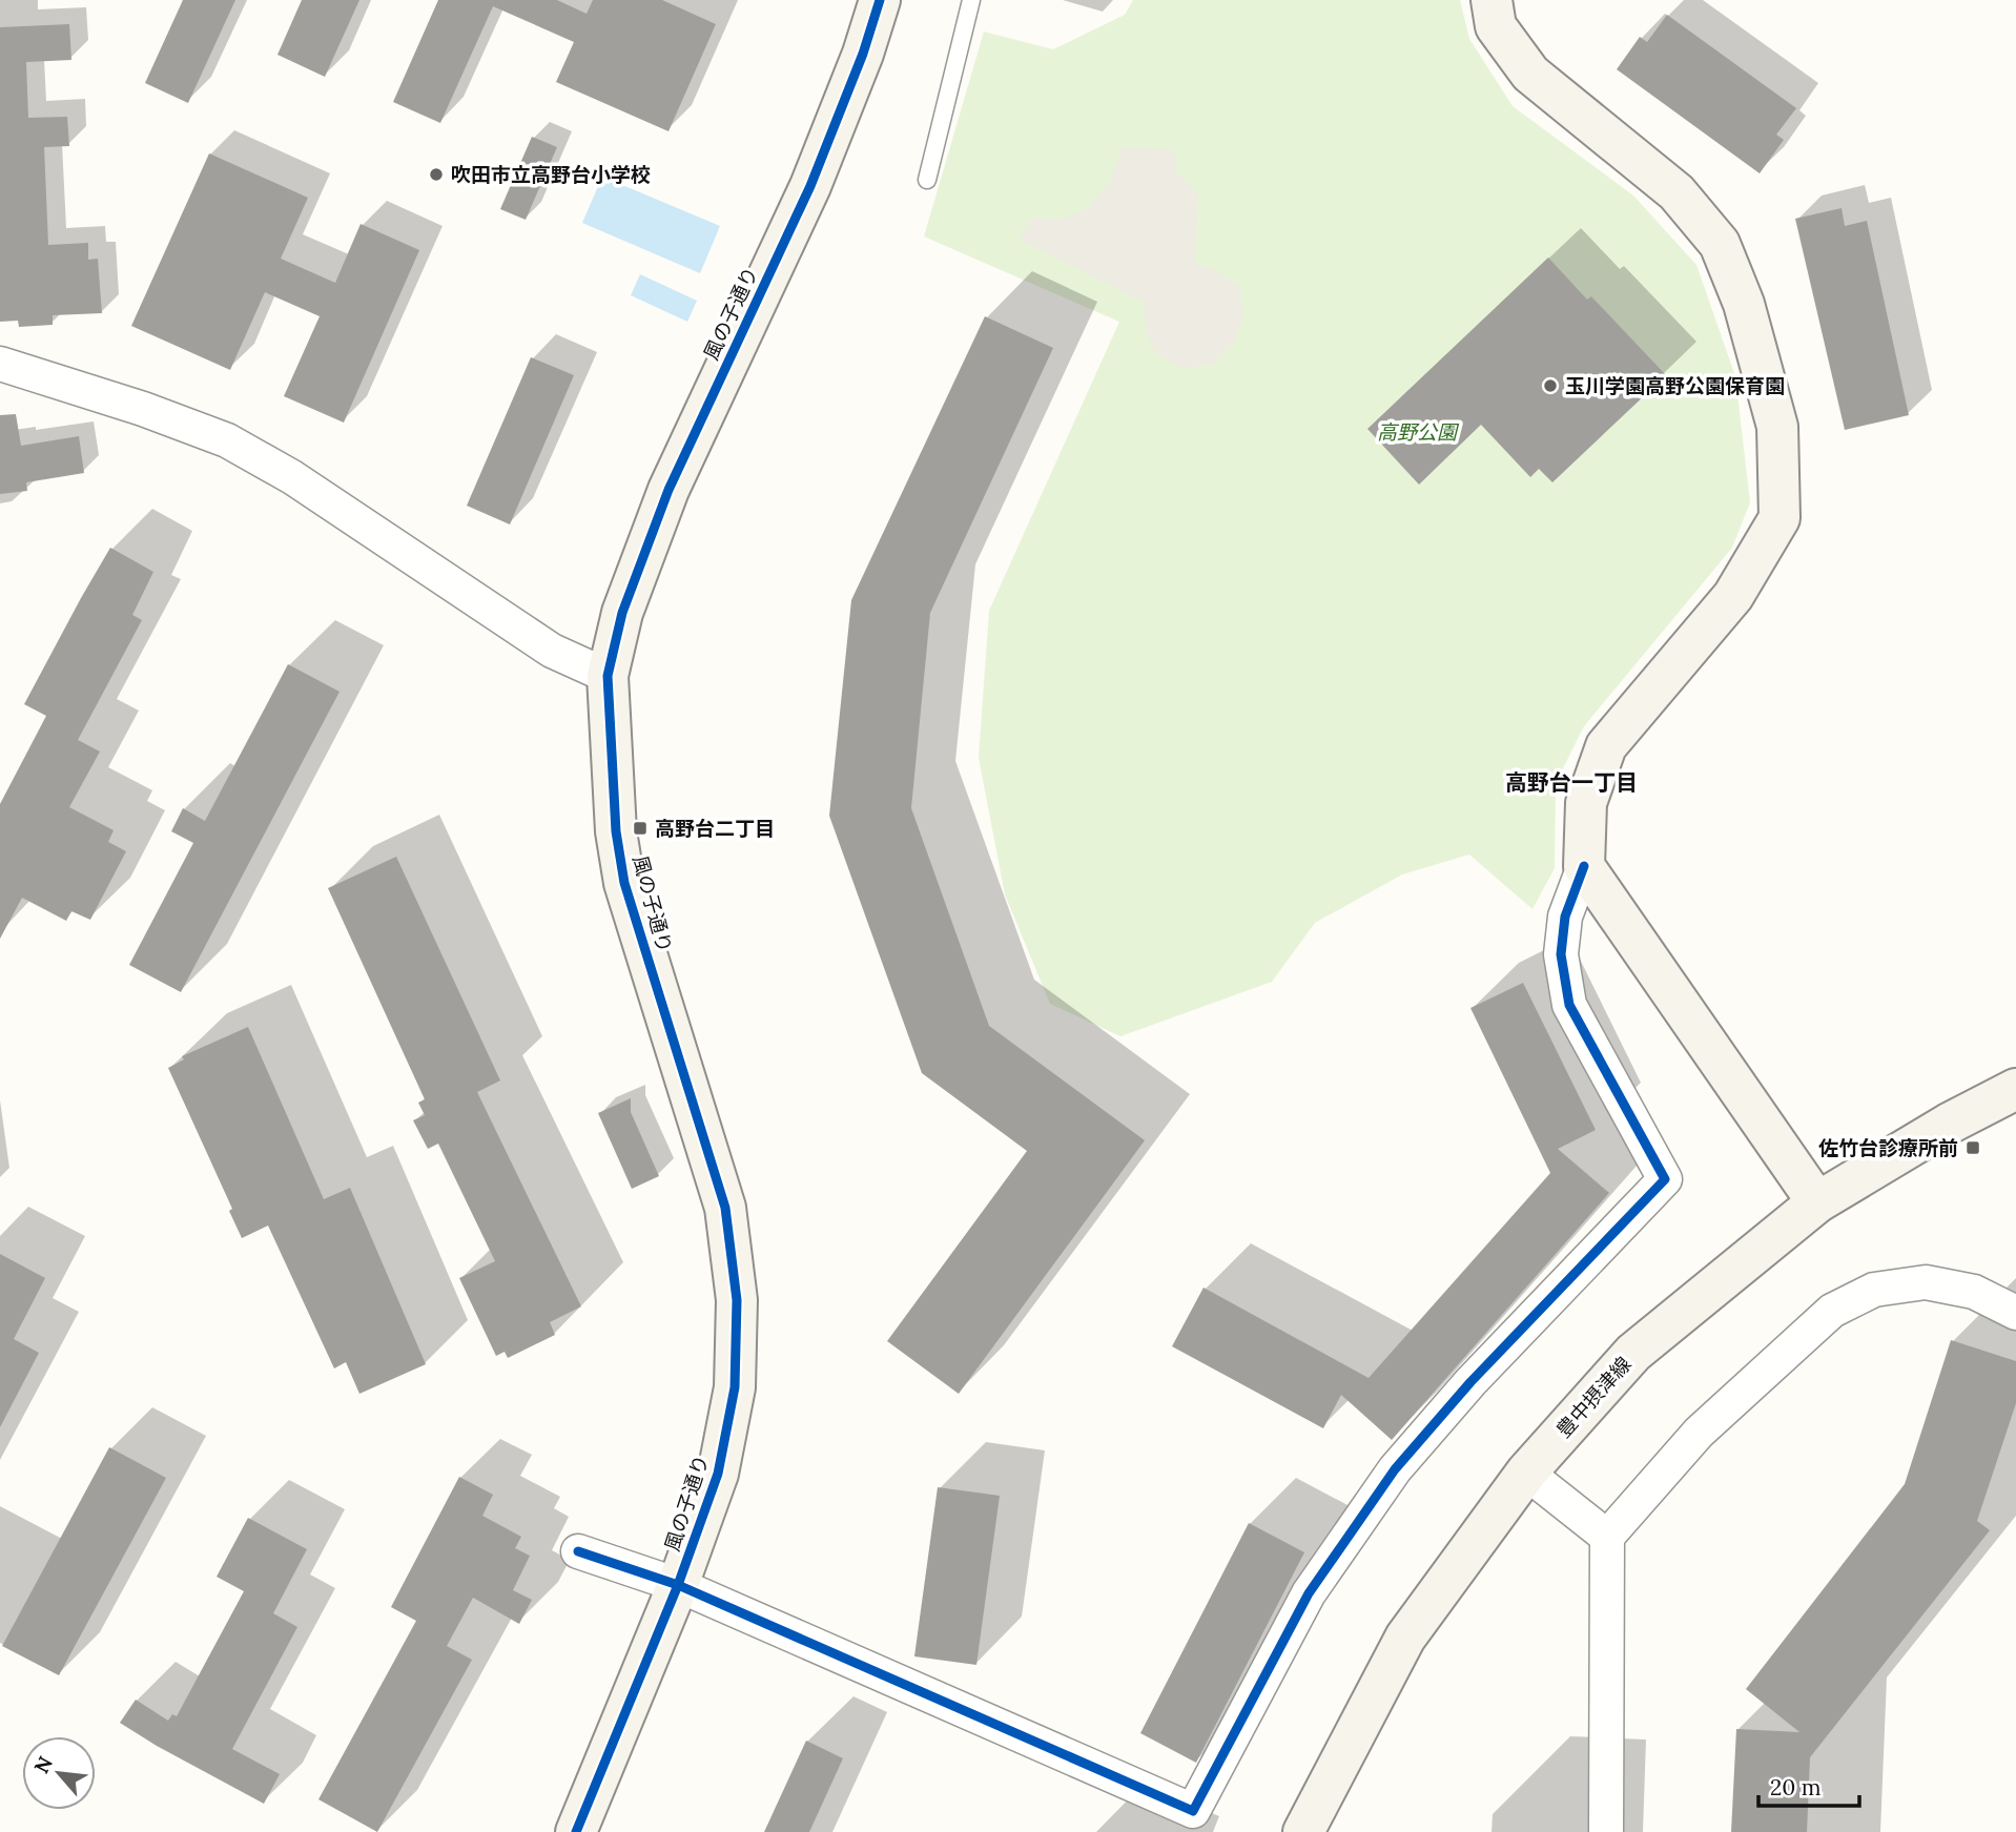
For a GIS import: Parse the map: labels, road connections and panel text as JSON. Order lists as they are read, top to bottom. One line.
{"streets":{"street":["風の子通り","豊中摂津線"]},"districts":["高野台一丁目"],"parks":["高野公園"],"places":{"other":["吹田市立高野台小学校","玉川学園高野公園保育園"],"transit":["高野台二丁目","佐竹台診療所前"]},"scale_bar":"20 m","north":"top left"}
